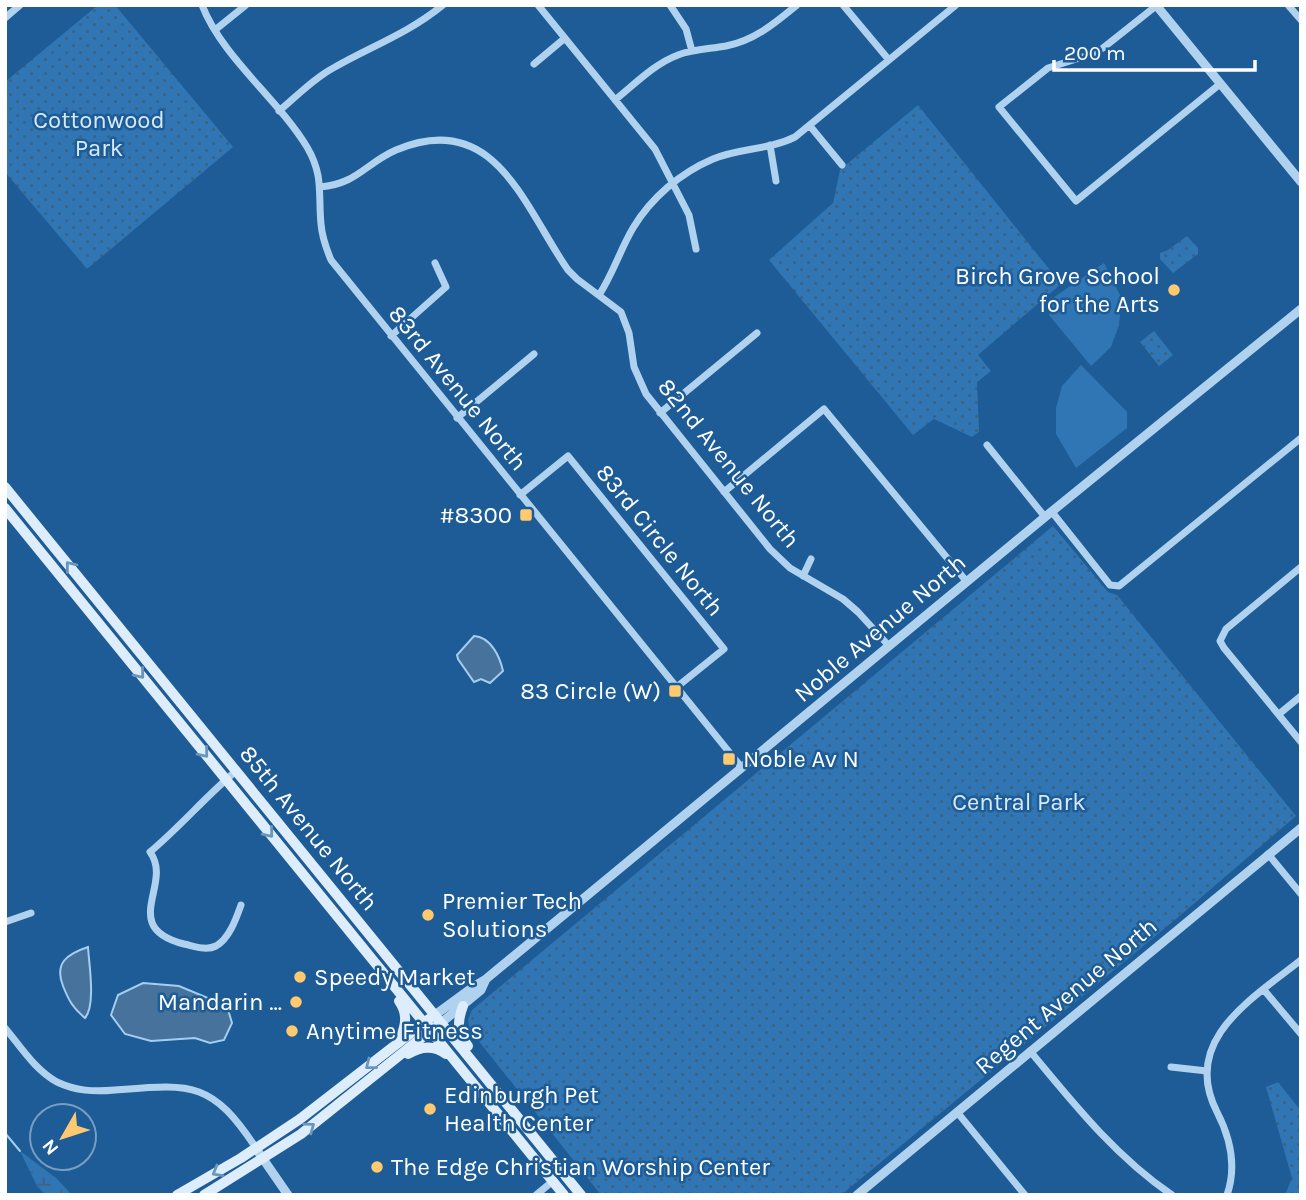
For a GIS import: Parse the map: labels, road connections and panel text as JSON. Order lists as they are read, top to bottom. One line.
{"streets":{"main road":["85th Avenue North"],"street":["83rd Avenue North","82nd Avenue North","83rd Circle North","Noble Avenue North","Regent Avenue North"]},"crossings":[["83rd Avenue North","82nd Avenue North"],["83rd Avenue North","83rd Circle North"],["83rd Avenue North","Noble Avenue North"],["82nd Avenue North","Noble Avenue North"],["Noble Avenue North","85th Avenue North"]],"parks":["Cottonwood Park","Central Park"],"places":{"other":["Birch Grove School for the Arts","Premier Tech Solutions","Speedy Market","Mandarin ...","Anytime Fitness","Edinburgh Pet Health Center","The Edge Christian Worship Center"],"transit":["#8300","83 Circle (W)","Noble Av N"]},"scale_bar":"200 m","north":"bottom left"}
